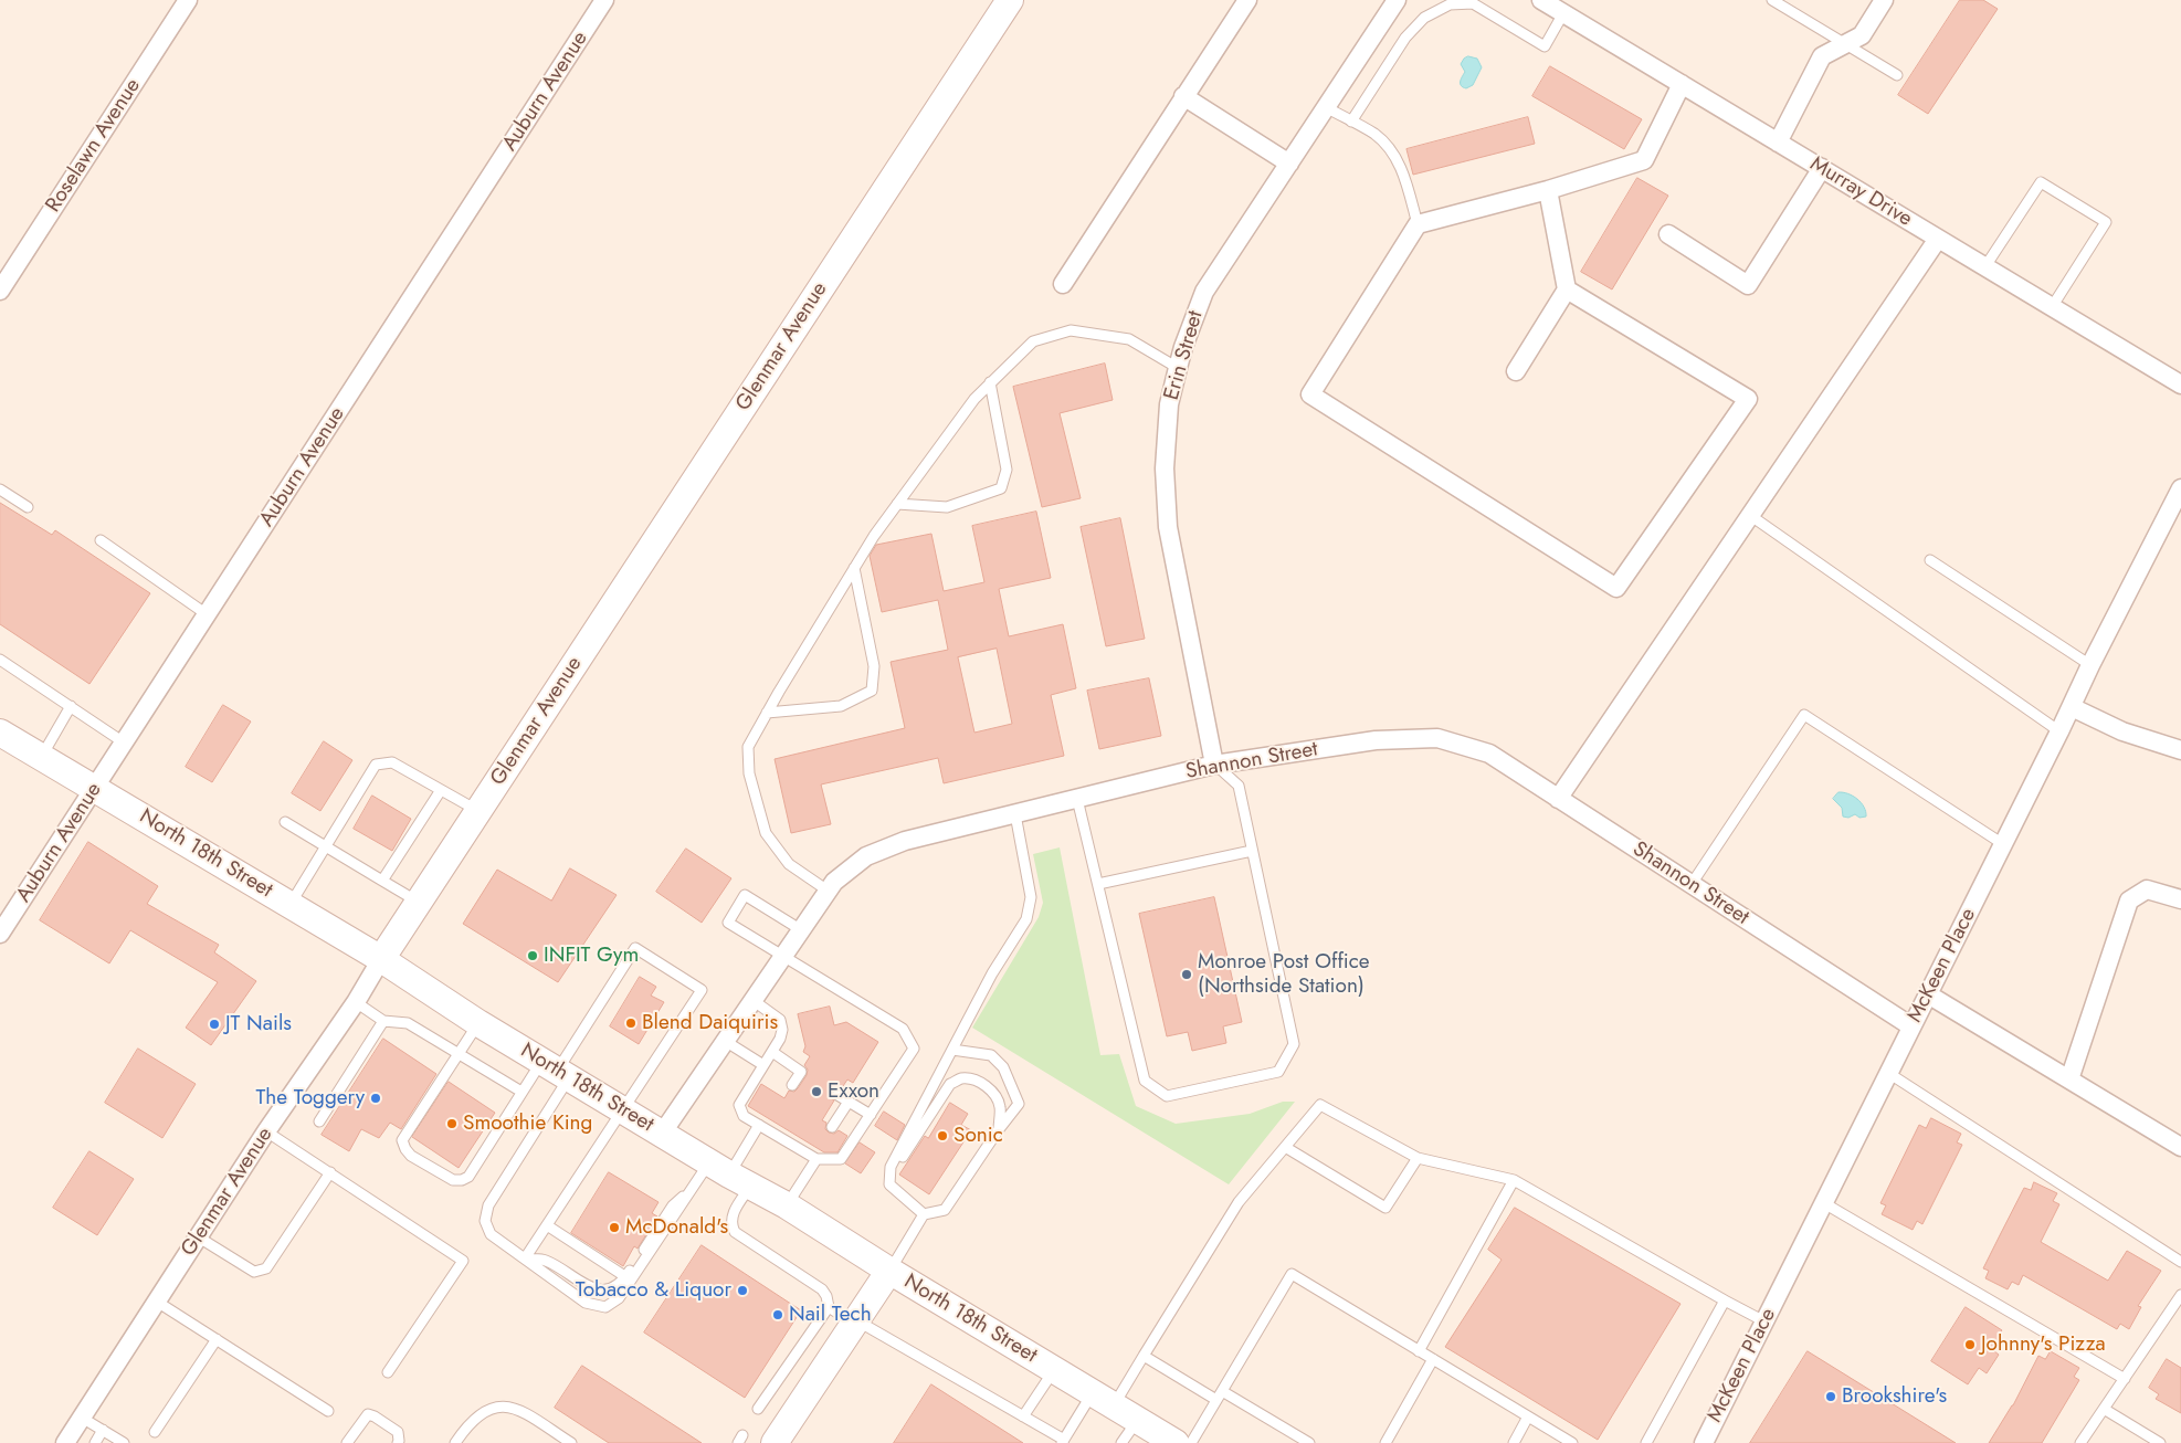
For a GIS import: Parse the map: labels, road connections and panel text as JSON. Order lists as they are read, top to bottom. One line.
{"streets":{"street":["Auburn Avenue","Roselawn Avenue","Murray Drive","Glenmar Avenue","Erin Street","Shannon Street","North 18th Street","McKeen Place"]},"crossings":[["Auburn Avenue","North 18th Street"],["Glenmar Avenue","North 18th Street"],["Erin Street","Shannon Street"],["Shannon Street","North 18th Street"],["Shannon Street","McKeen Place"]],"places":["INFIT Gym","Monroe Post Office (Northside Station)","Blend Daiquiris","JT Nails","Exxon","The Toggery","Smoothie King","Sonic","McDonald's","Tobacco & Liquor","Nail Tech","Johnny's Pizza","Brookshire's"]}
